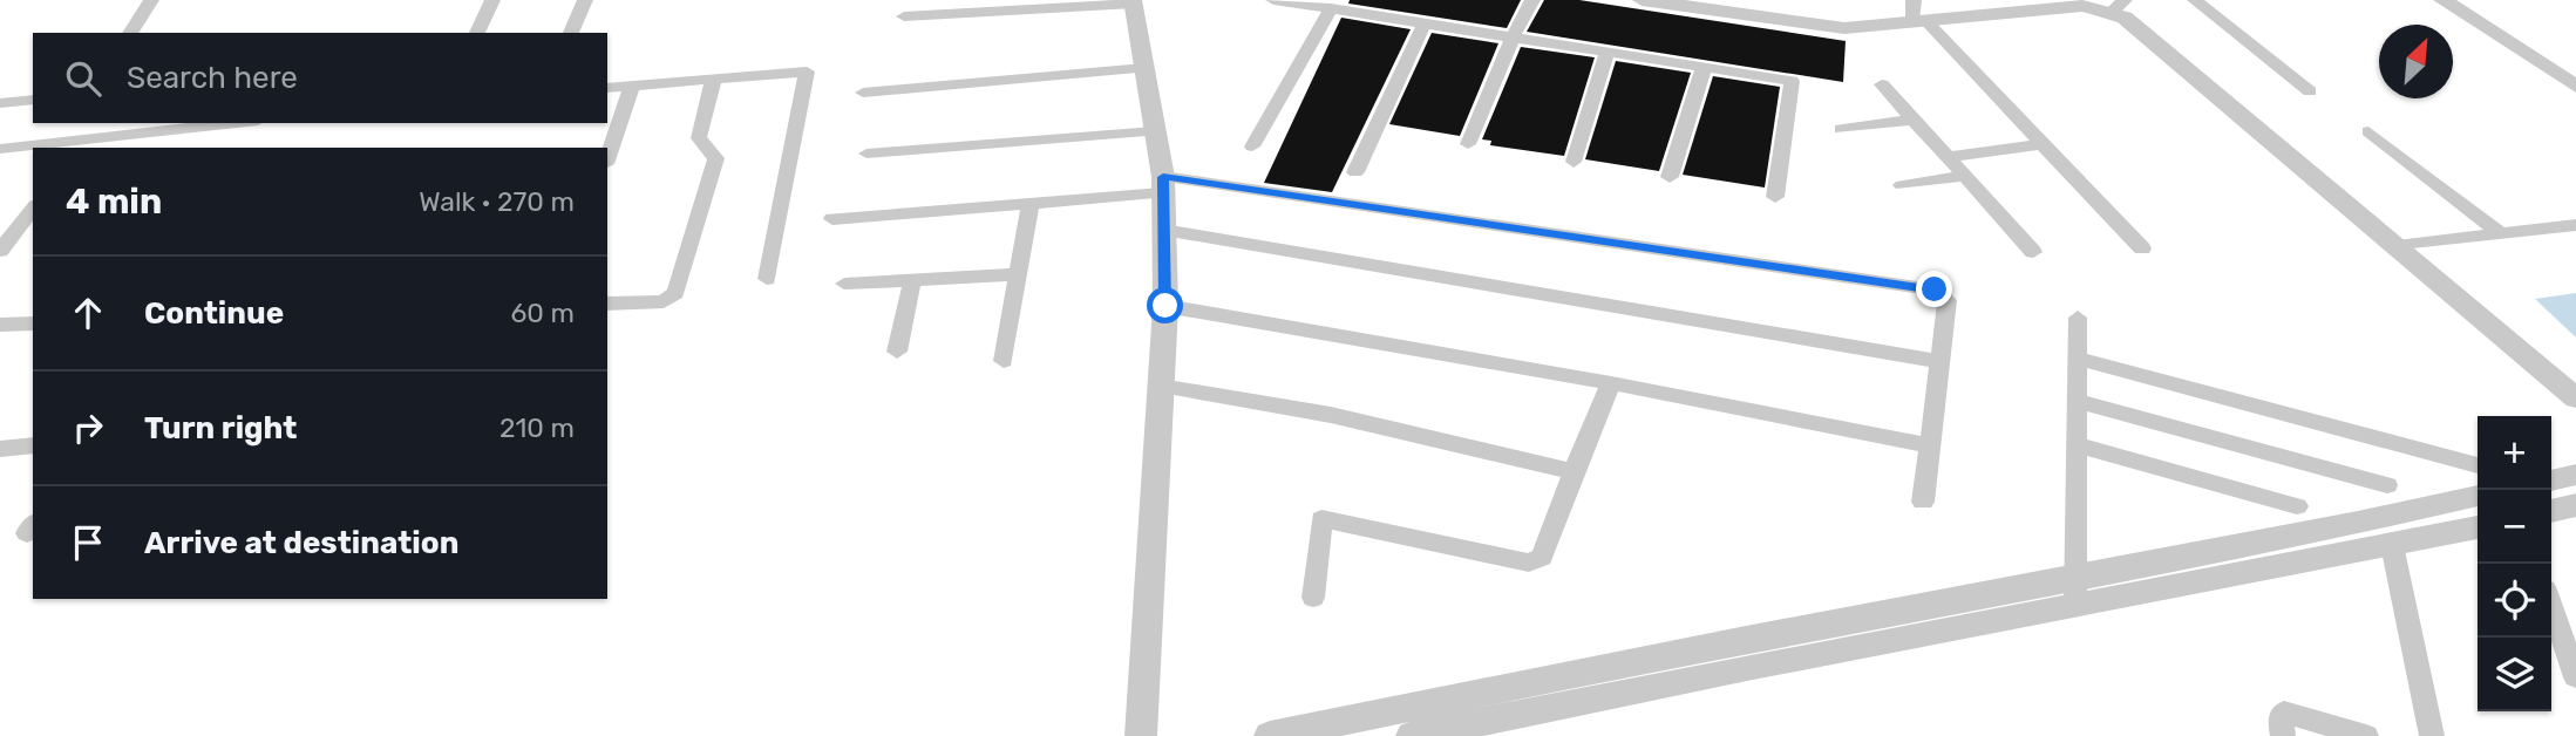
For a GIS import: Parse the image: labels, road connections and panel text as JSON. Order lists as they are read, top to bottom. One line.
{"north":"top right","page":{"search":"Search here","heading":["4 min","Walk · 270 m"],"list":[["Continue","60 m"],["Turn right","210 m"],"Arrive at destination"],"map_buttons":["+","−"]}}
